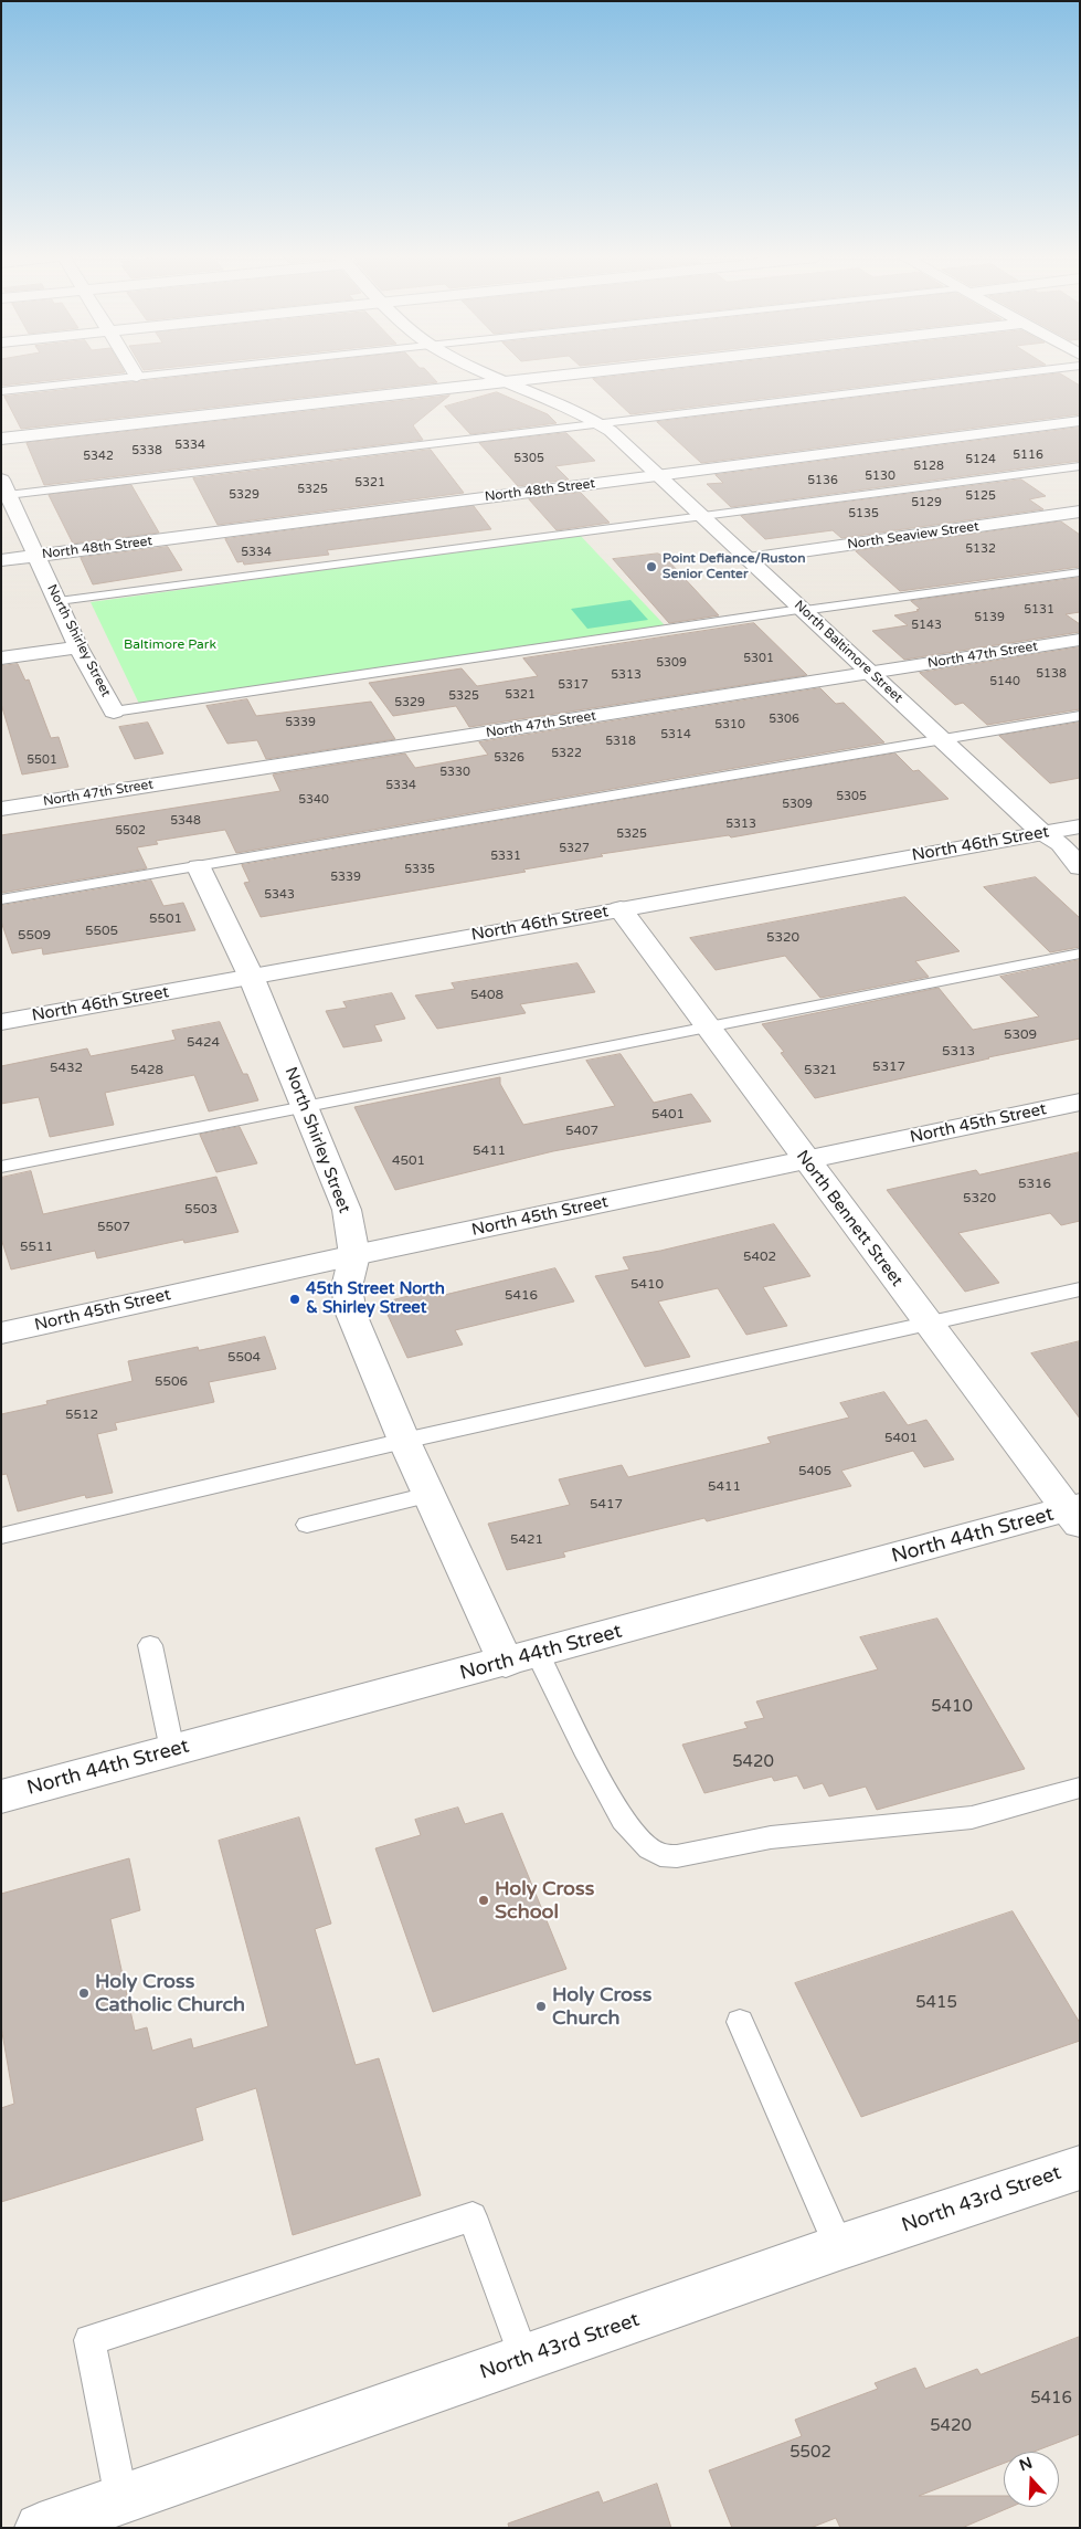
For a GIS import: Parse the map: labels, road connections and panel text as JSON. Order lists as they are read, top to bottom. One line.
{"streets":{"street":["North 48th Street","North Seaview Street","North Shirley Street","North Baltimore Street","North 47th Street","North 46th Street","North 45th Street","North Bennett Street","North 44th Street","North 43rd Street"]},"crossings":[["North 48th Street","North Shirley Street"],["North 48th Street","North Baltimore Street"],["North Seaview Street","North Baltimore Street"],["North Shirley Street","North 46th Street"],["North Shirley Street","North 45th Street"],["North Shirley Street","North 44th Street"],["North Baltimore Street","North 47th Street"],["North Baltimore Street","North 46th Street"],["North 46th Street","North Bennett Street"],["North 45th Street","North Bennett Street"],["North Bennett Street","North 44th Street"]],"parks":["Baltimore Park"],"places":["Point Defiance/Ruston Senior Center","45th Street North & Shirley Street","Holy Cross School","Holy Cross Catholic Church","Holy Cross Church"],"house_numbers":["5334","5338","5116","5342","5305","5124","5128","5130","5136","5321","5325","5329","5125","5129","5135","5132","5334","5131","5139","5143","5301","5309","5138","5313","5140","5317","5321","5325","5329","5306","5339","5310","5314","5318","5322","5326","5501","5330","5334","5305","5340","5309","5348","5313","5502","5325","5327","5331","5335","5339","5343","5501","5505","5509","5320","5408","5309","5424","5313","5317","5432","5428","5321","5401","5407","5411","4501","5316","5320","5503","5507","5511","5402","5410","5416","5504","5506","5512","5401","5405","5411","5417","5421","5410","5420","5415","5416","5420","5502"],"north":"top"}
